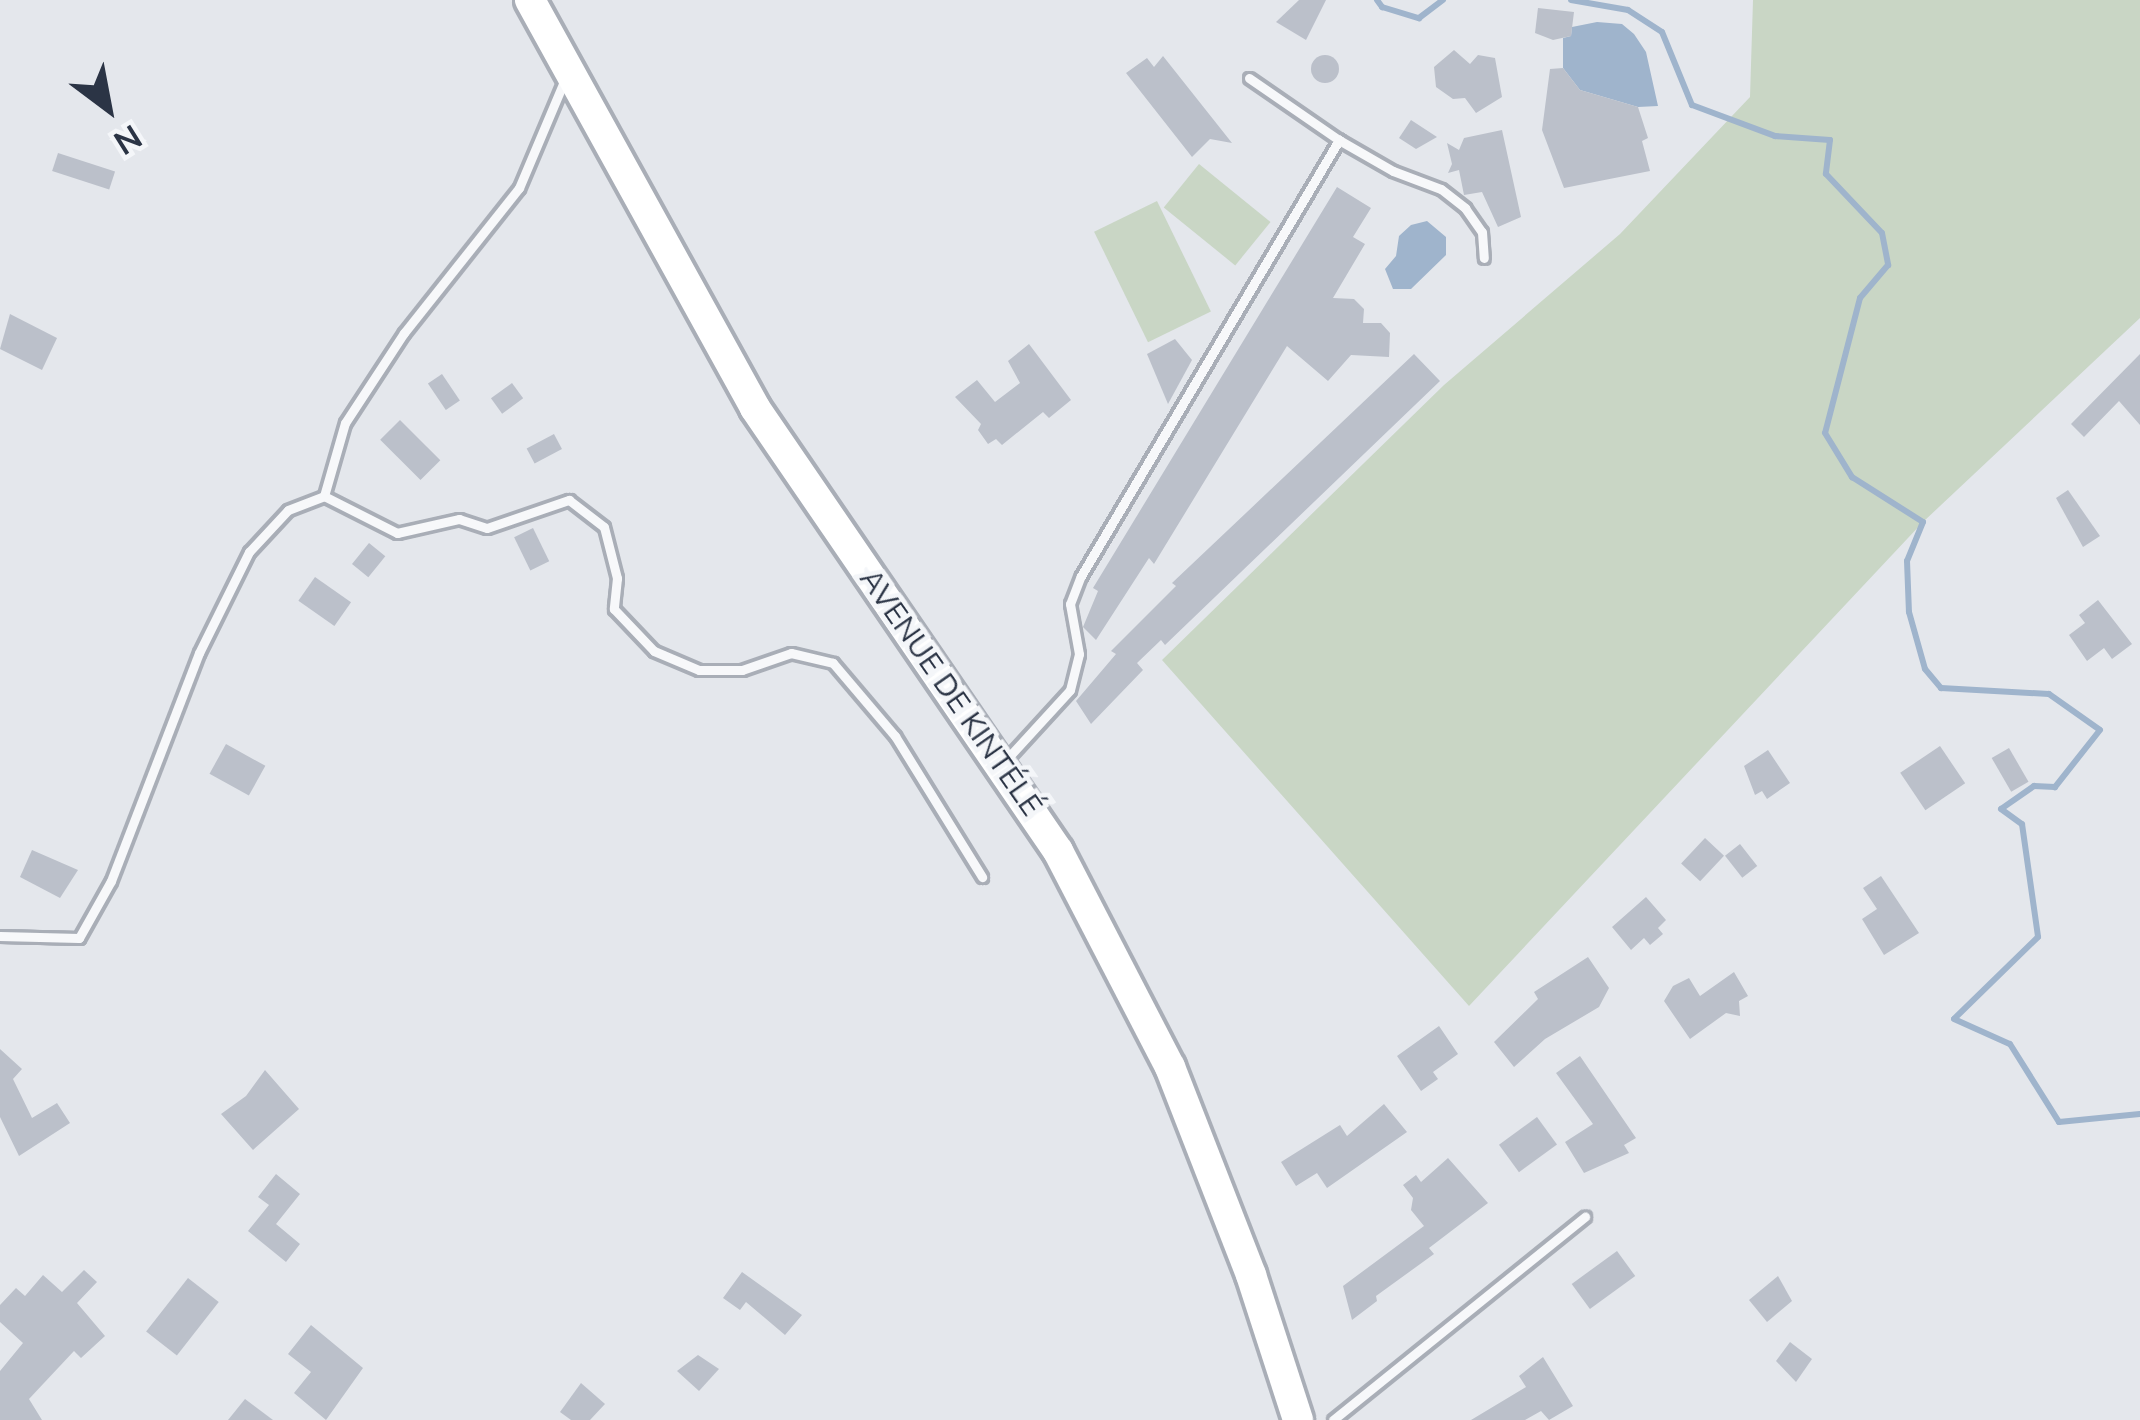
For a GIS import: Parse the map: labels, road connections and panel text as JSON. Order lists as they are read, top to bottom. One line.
{"streets":{"main road":["AVENUE DE KINTÉLÉ"]},"north":"bottom right"}
